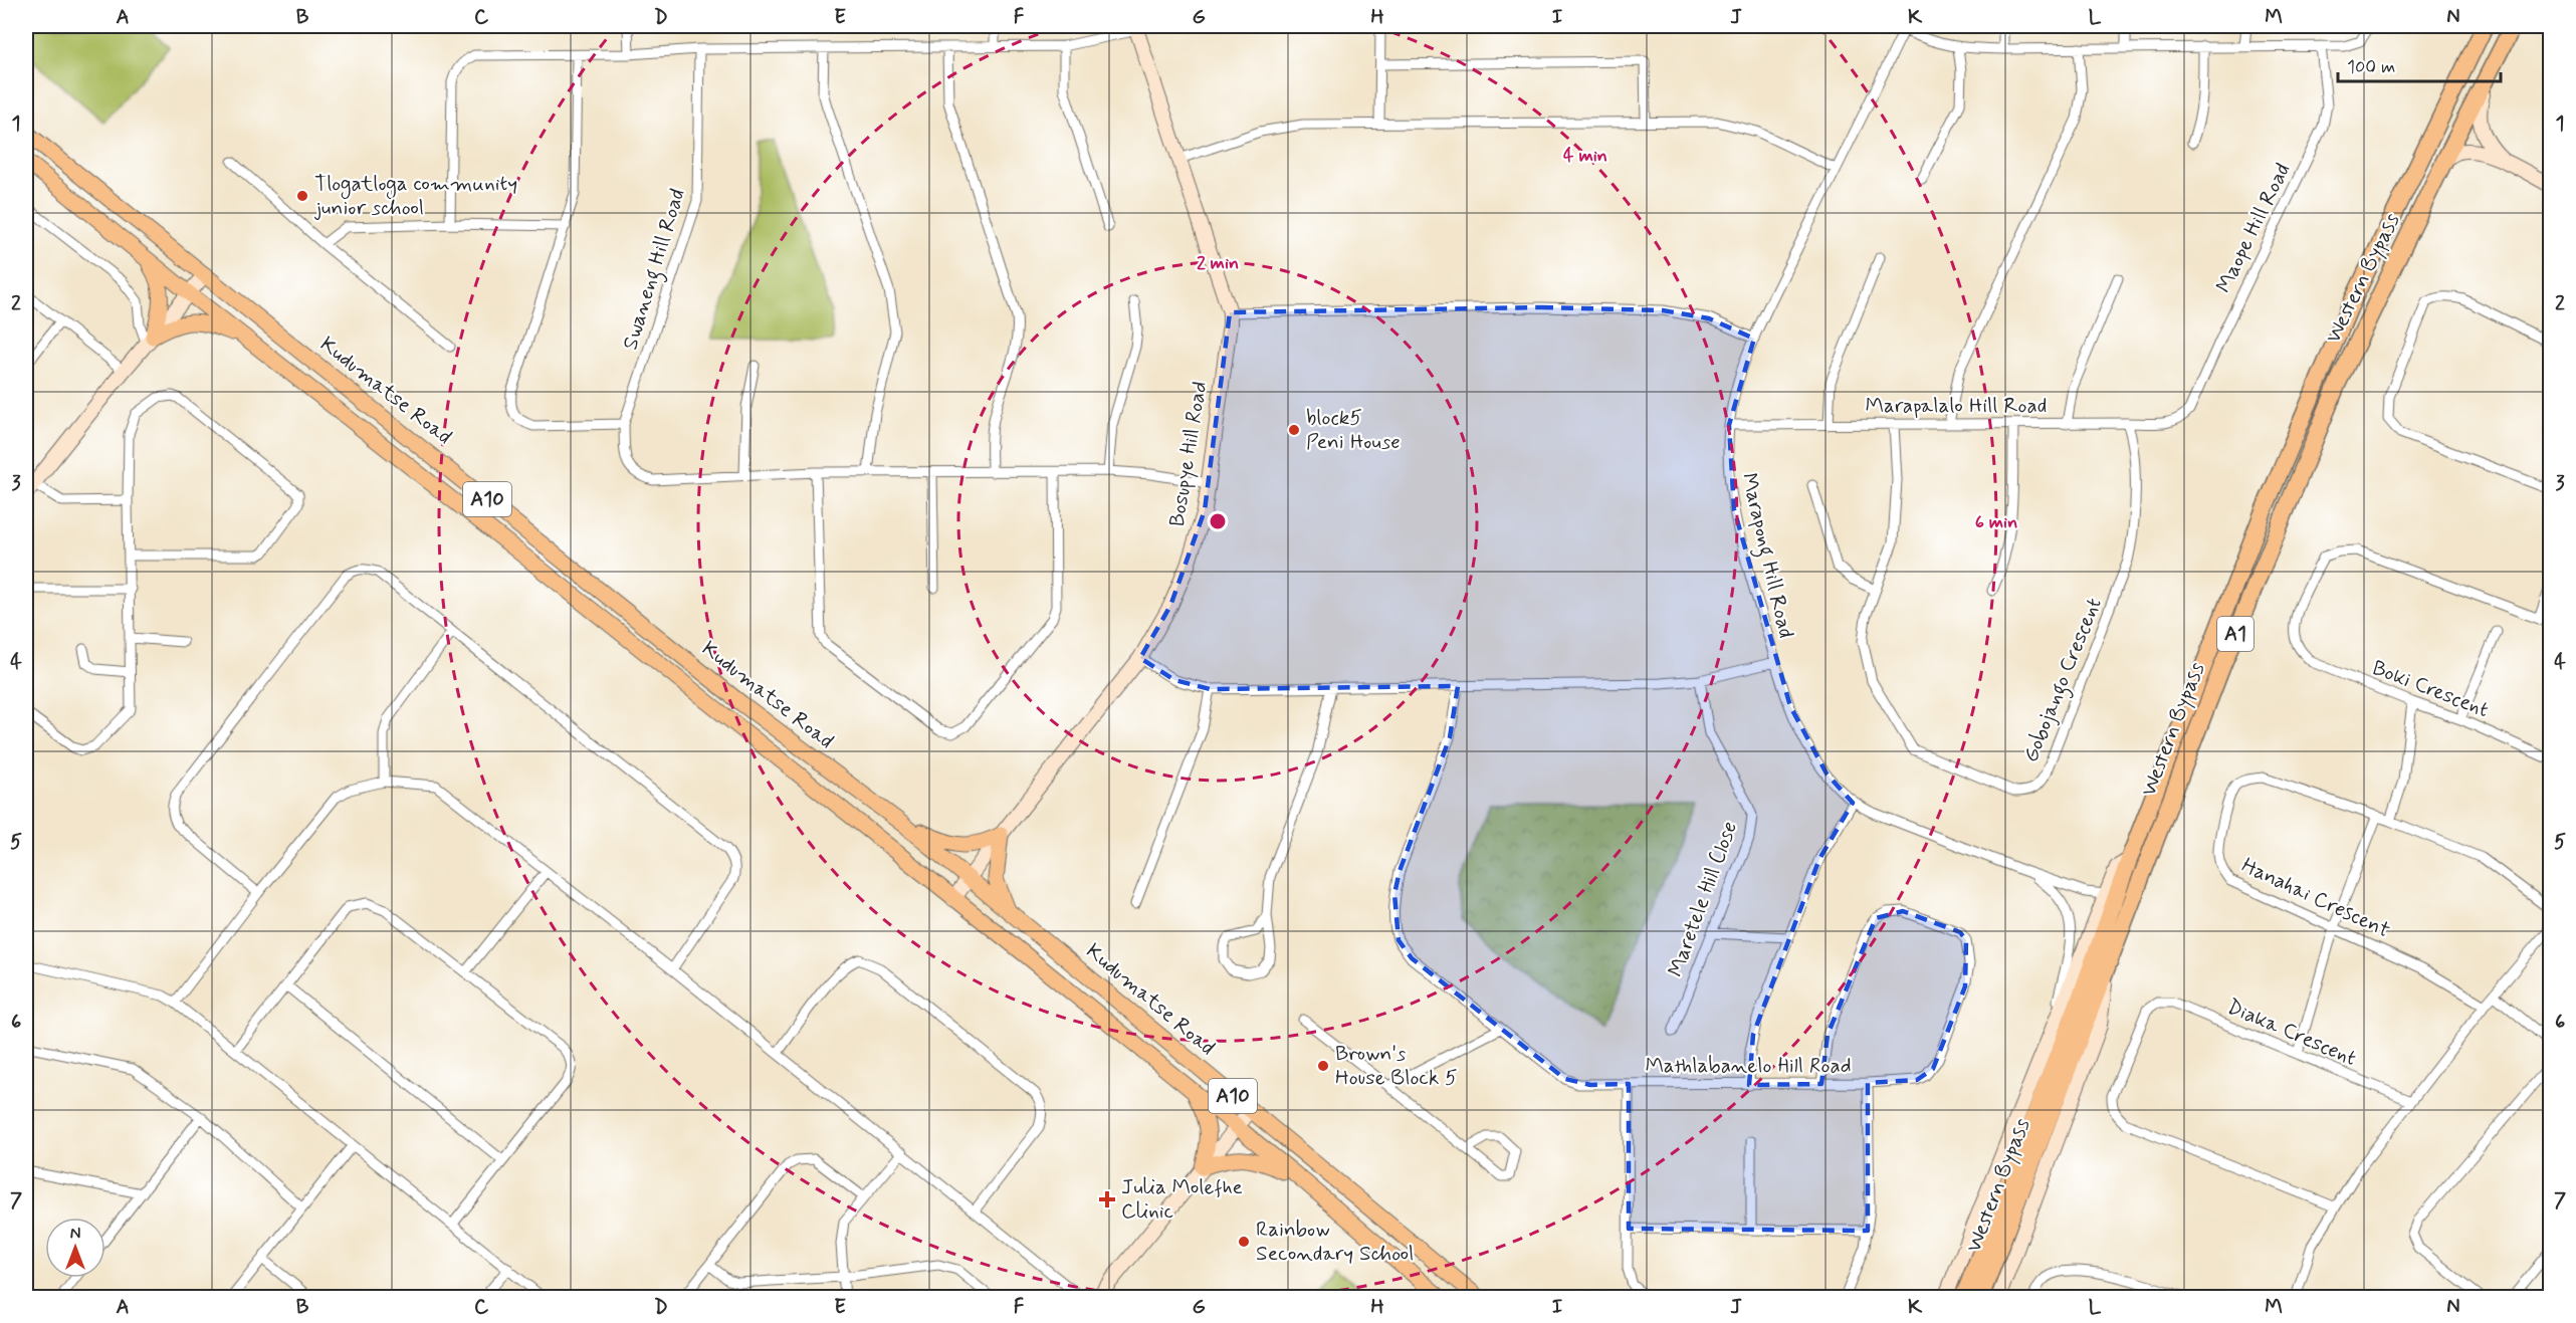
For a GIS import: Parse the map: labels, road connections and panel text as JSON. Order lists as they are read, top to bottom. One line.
{"streets":{"highway":["Western Bypass","A1"],"main road":["Kudumatse Road","A10"],"street":["Maope Hill Road","Swaneng Hill Road","Marapalalo Hill Road","Bosupye Hill Road","Marapong Hill Road","Gobojango Crescent","Boki Crescent","Hanahai Crescent","Maretele Hill Close","Diaka Crescent","Mathlabanelo Hill Road"]},"crossings":[["Maope Hill Road","Marapalalo Hill Road"],["Kudumatse Road","Bosupye Hill Road"],["Marapalalo Hill Road","Marapong Hill Road"],["Marapalalo Hill Road","Gobojango Crescent"]],"places":{"other":["Tlogatloga community junior school","block5 Peni House","Brown's House Block 5","Rainbow Secondary School"],"health":["Julia Molefhe Clinic"]},"scale_bar":"100 m","north":"top","grid":{"columns":["A","B","C","D","E","F","G","H","I","J","K","L","M","N"],"rows":["1","2","3","4","5","6","7"]},"rings":["4 min","2 min","6 min"]}
